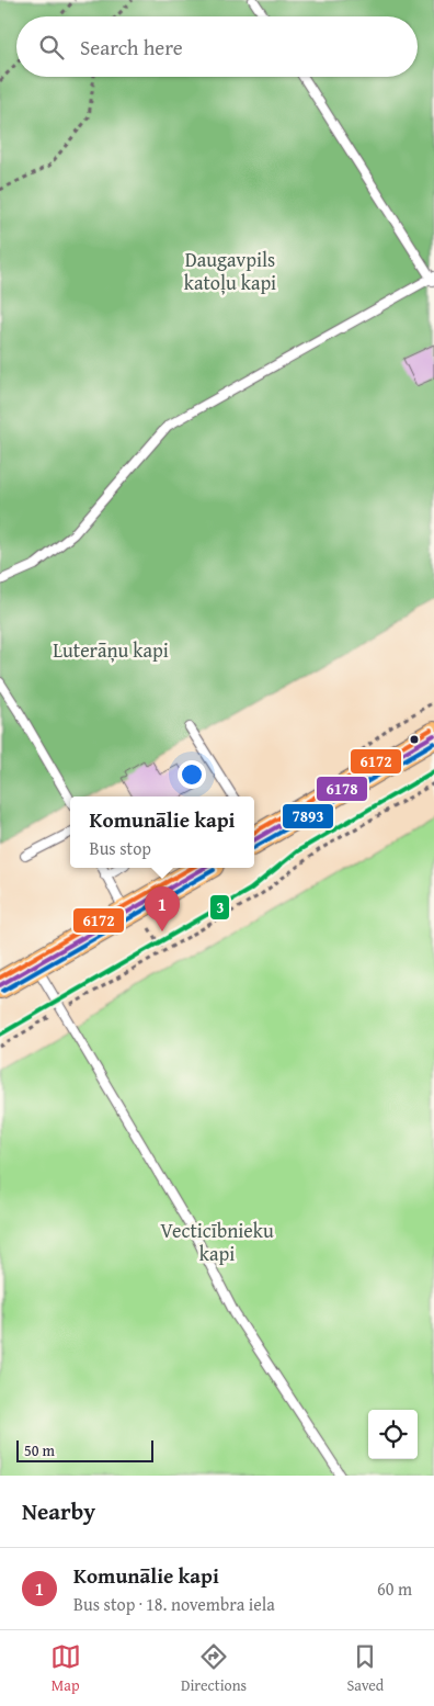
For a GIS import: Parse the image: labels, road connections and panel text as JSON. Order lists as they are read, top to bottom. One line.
{"parks":["Daugavpils katoļu kapi","Luterāņu kapi","Vecticībnieku kapi"],"lines":["transit line 6172","transit line 6178","transit line 7893","transit line 3"],"scale_bar":"50 m","page":{"search":"Search here","popup":["Komunālie kapi","Bus stop"],"pins":"1","scale":"50 m","heading":"Nearby","list":[{"mark":"1","name":"Komunālie kapi","note":"Bus stop · 18. novembra iela","value":"60 m"}],"nav":["Map","Directions","Saved"]}}
